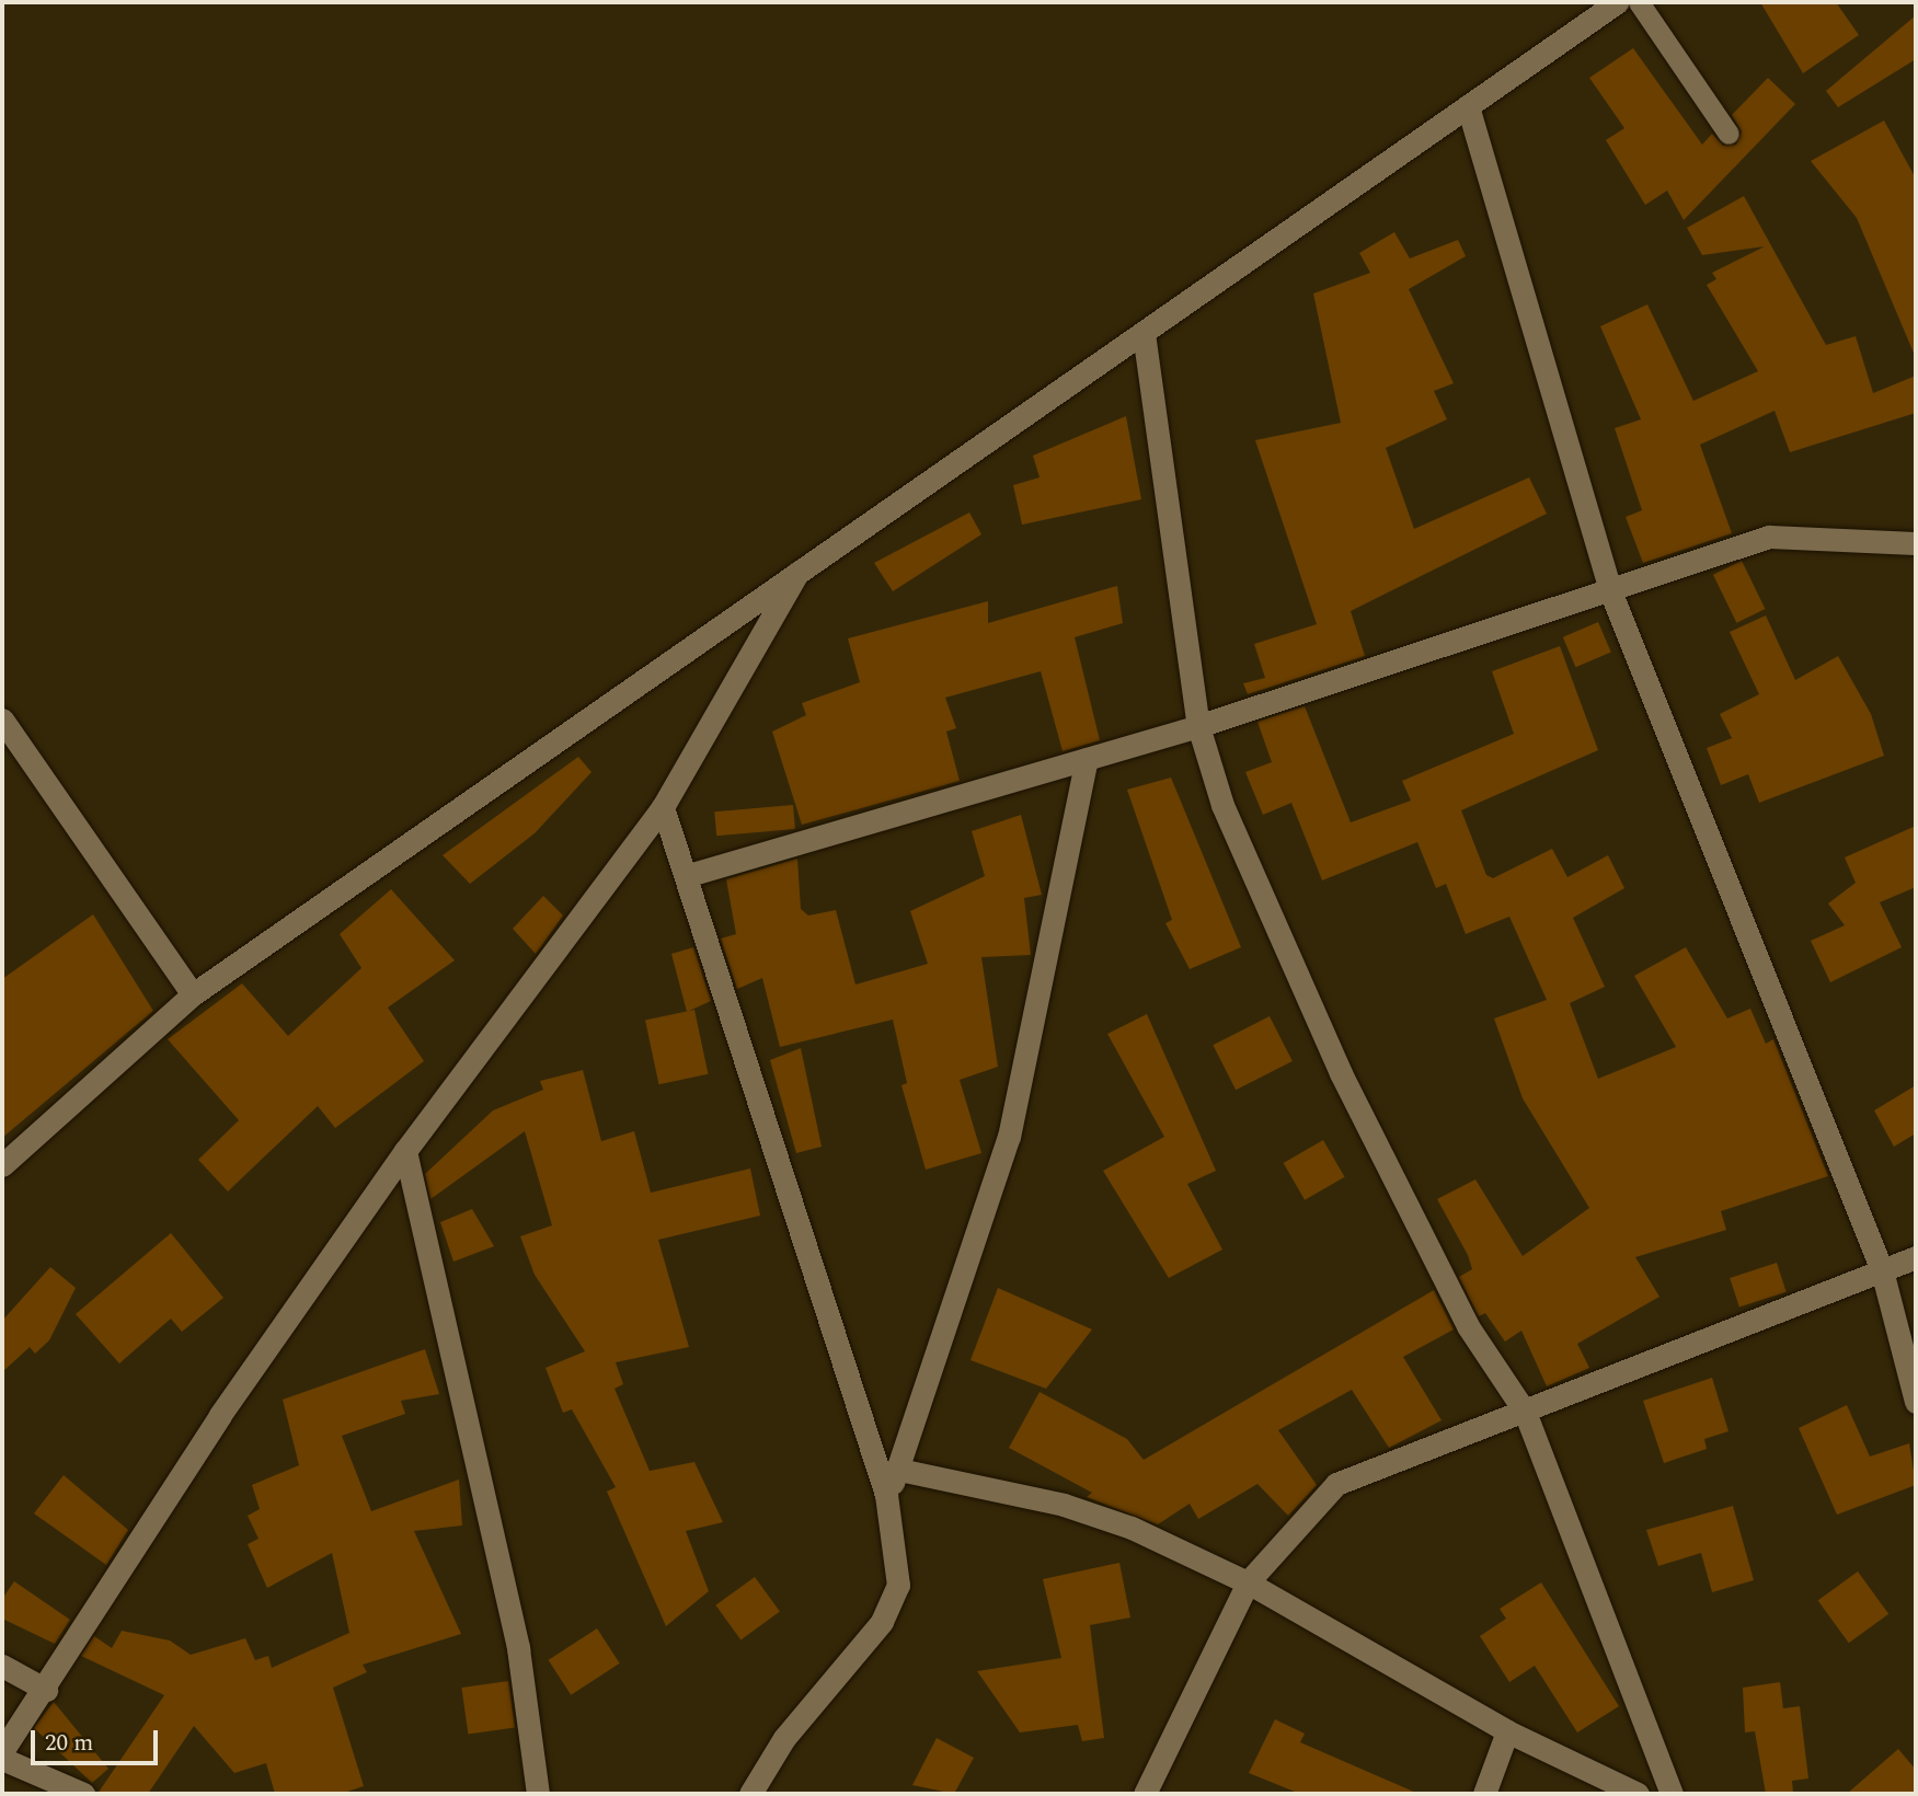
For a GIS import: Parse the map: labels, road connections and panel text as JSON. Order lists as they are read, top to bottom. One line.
{"scale_bar":"20 m"}
